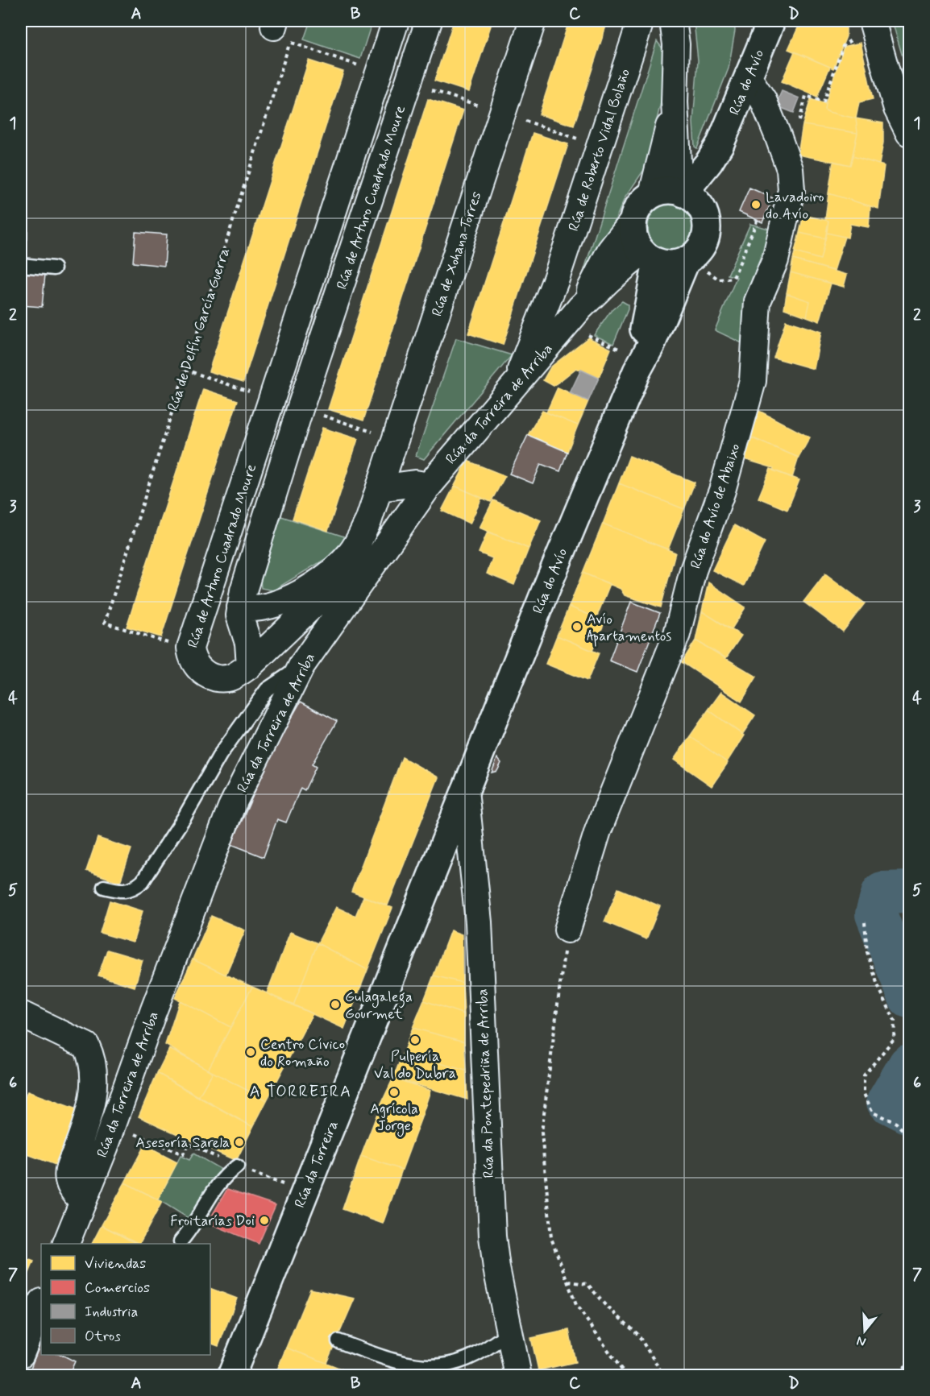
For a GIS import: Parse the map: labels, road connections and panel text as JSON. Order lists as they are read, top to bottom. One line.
{"streets":{"main road":["Rúa do Avío","Rúa da Torreira"],"street":["Rúa de Roberto Vidal Bolaño","Rúa de Arturo Cuadrado Moure","Rúa de Xohana Torres","Rúa da Torreira de Arriba","Rúa do Avío de Abaixo","Rúa da Pontepedriña de Arriba"],"path":["Rúa de Delfín García Guerra"]},"crossings":[["Rúa do Avío","Rúa da Torreira de Arriba"],["Rúa do Avío","Rúa do Avío de Abaixo"],["Rúa do Avío","Rúa da Pontepedriña de Arriba"],["Rúa do Avío","Rúa da Torreira"],["Rúa de Roberto Vidal Bolaño","Rúa da Torreira de Arriba"],["Rúa de Arturo Cuadrado Moure","Rúa de Xohana Torres"],["Rúa de Arturo Cuadrado Moure","Rúa de Delfín García Guerra"],["Rúa da Pontepedriña de Arriba","Rúa da Torreira"]],"districts":["A TORREIRA"],"places":["Lavadoiro do Avío","Avío Apartamentos","Gulagalega Gourmet","Pulpería Val do Dubra","Centro Cívico do Romaño","Agrícola Jorge","Asesoría Sarela","Froitarías Doi"],"legend":["Viviendas","Comercios","Industria","Otros"],"north":"bottom","grid":{"columns":["A","B","C","D"],"rows":["1","2","3","4","5","6","7"]}}
